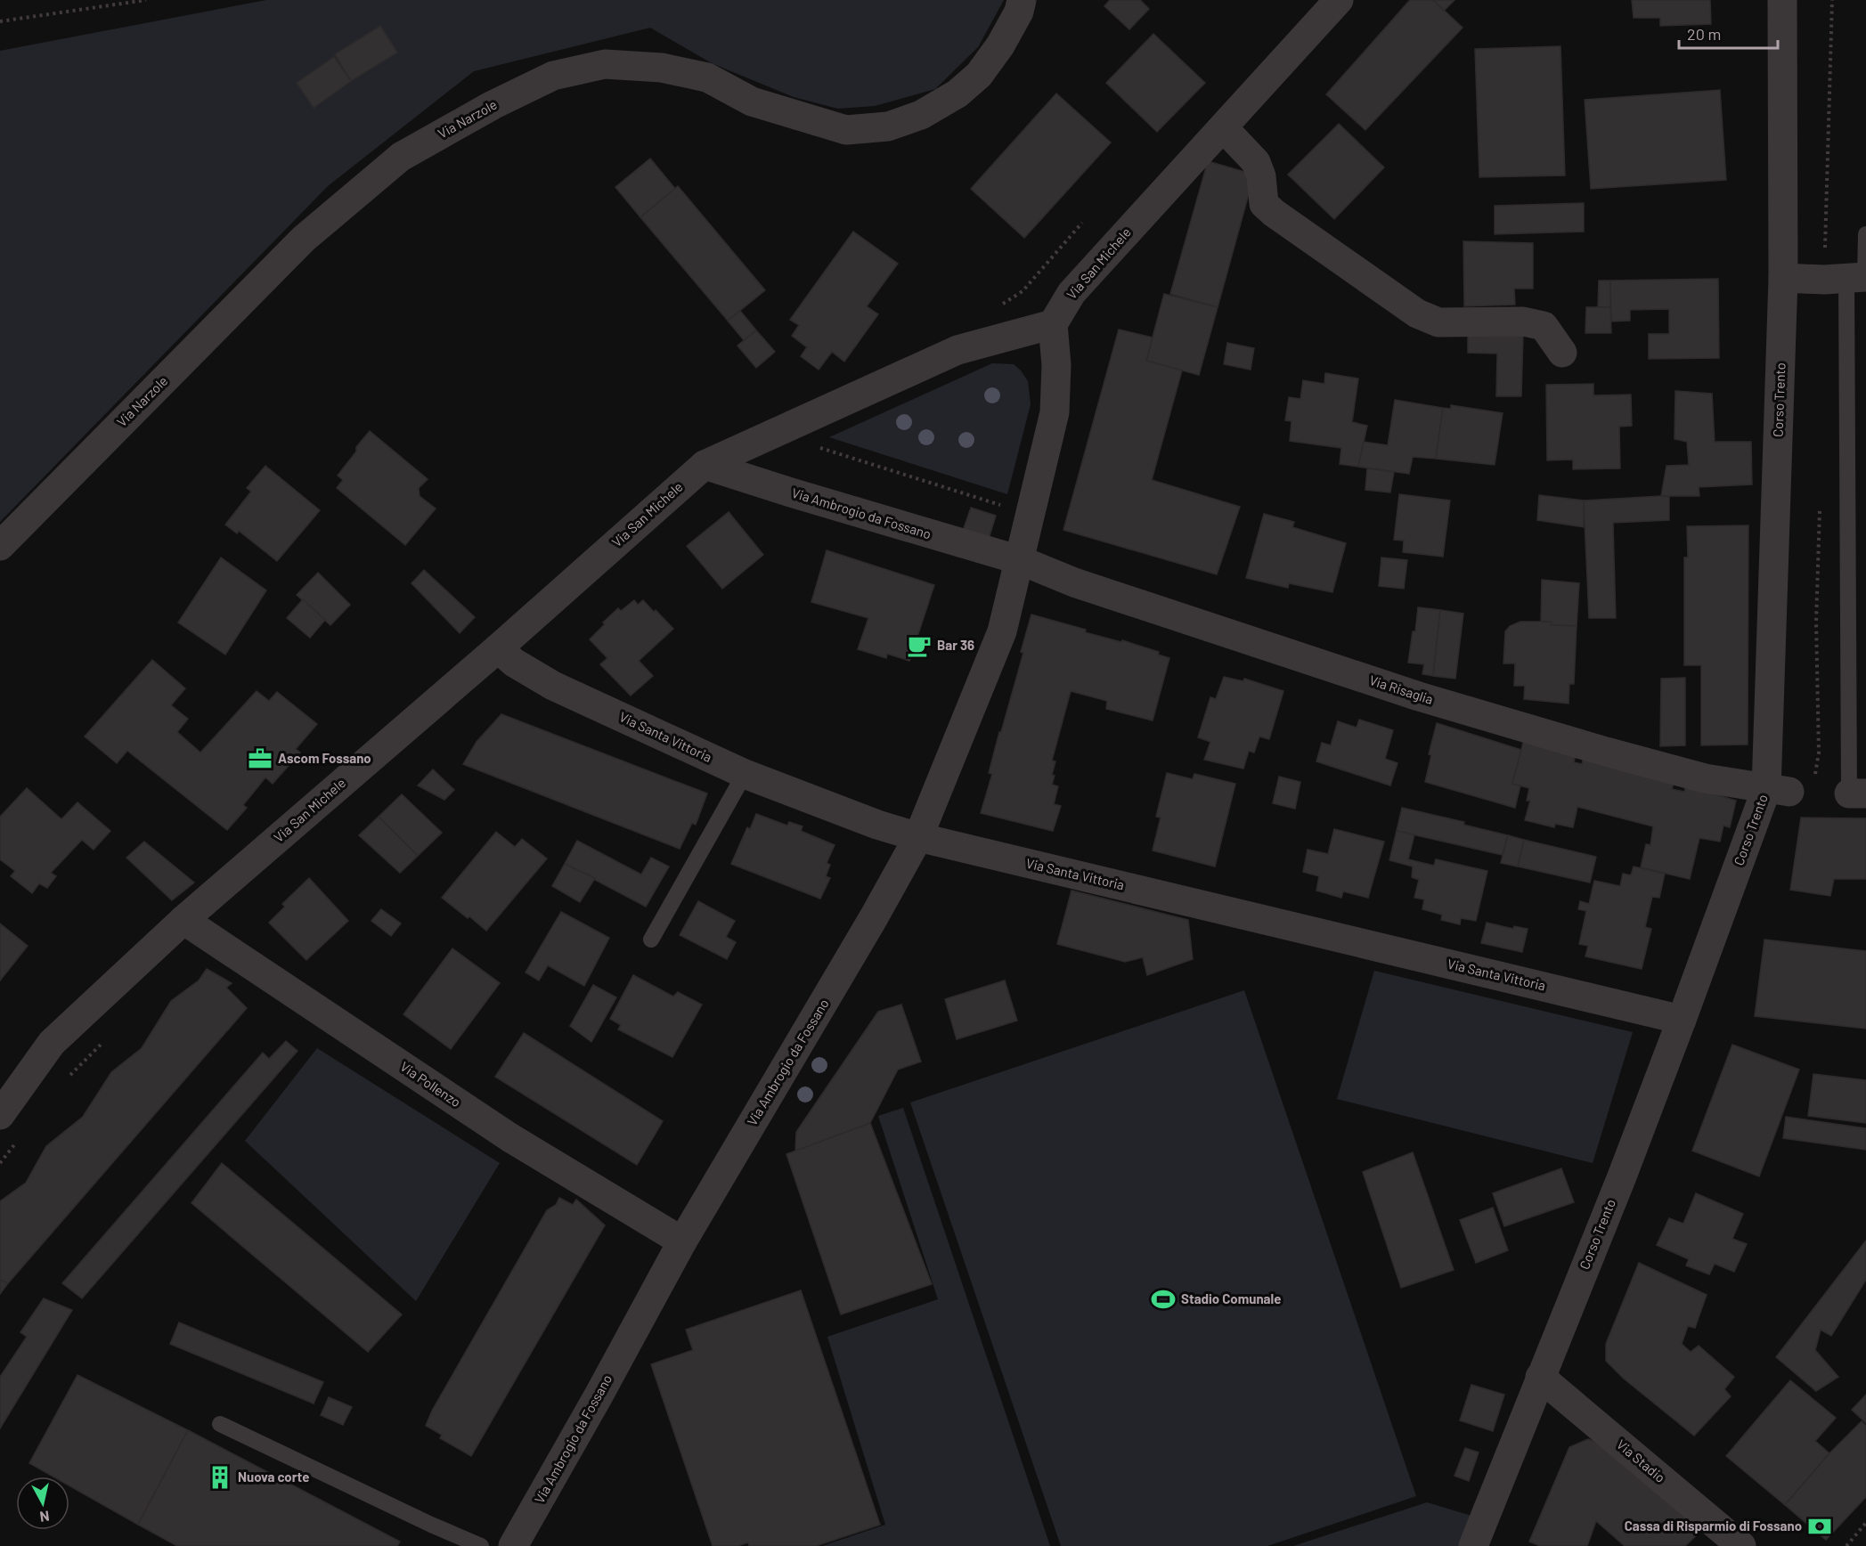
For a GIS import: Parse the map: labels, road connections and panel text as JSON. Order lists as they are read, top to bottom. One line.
{"streets":{"street":["Via Narzole","Via San Michele","Corso Trento","Via Ambrogio da Fossano","Via Risaglia","Via Santa Vittoria","Via Pollenzo","Via Stadio"]},"crossings":[["Via San Michele","Via Ambrogio da Fossano"],["Via San Michele","Via Santa Vittoria"],["Via San Michele","Via Pollenzo"],["Corso Trento","Via Risaglia"],["Corso Trento","Via Santa Vittoria"],["Corso Trento","Via Stadio"],["Via Ambrogio da Fossano","Via Risaglia"],["Via Ambrogio da Fossano","Via Santa Vittoria"],["Via Ambrogio da Fossano","Via Pollenzo"]],"places":{"cafe":["Bar 36"],"office":["Ascom Fossano"],"sports":["Stadio Comunale"],"building":["Nuova corte"],"bank":["Cassa di Risparmio di Fossano"]},"scale_bar":"20 m","north":"bottom"}
